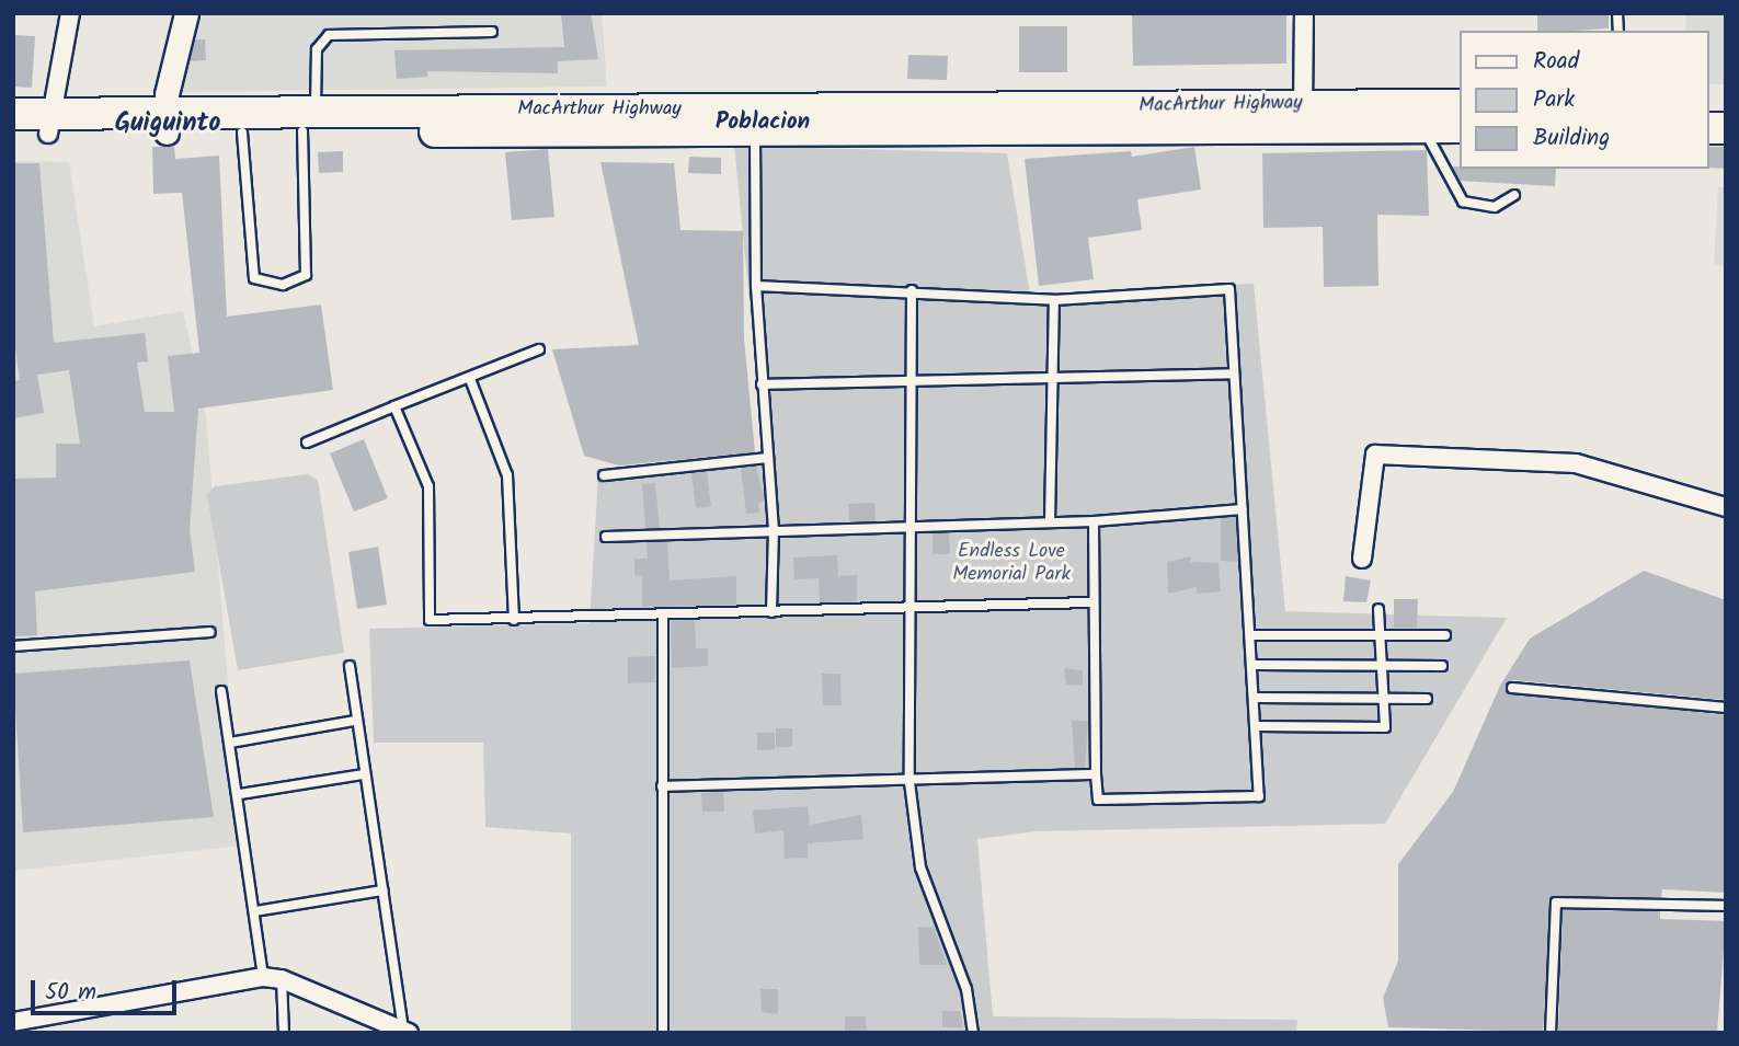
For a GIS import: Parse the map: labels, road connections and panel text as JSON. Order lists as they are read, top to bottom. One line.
{"streets":{"highway":["MacArthur Highway"]},"districts":["Poblacion","Guiguinto"],"parks":["Endless Love Memorial Park"],"legend":["Road","Park","Building"],"scale_bar":"50 m"}
